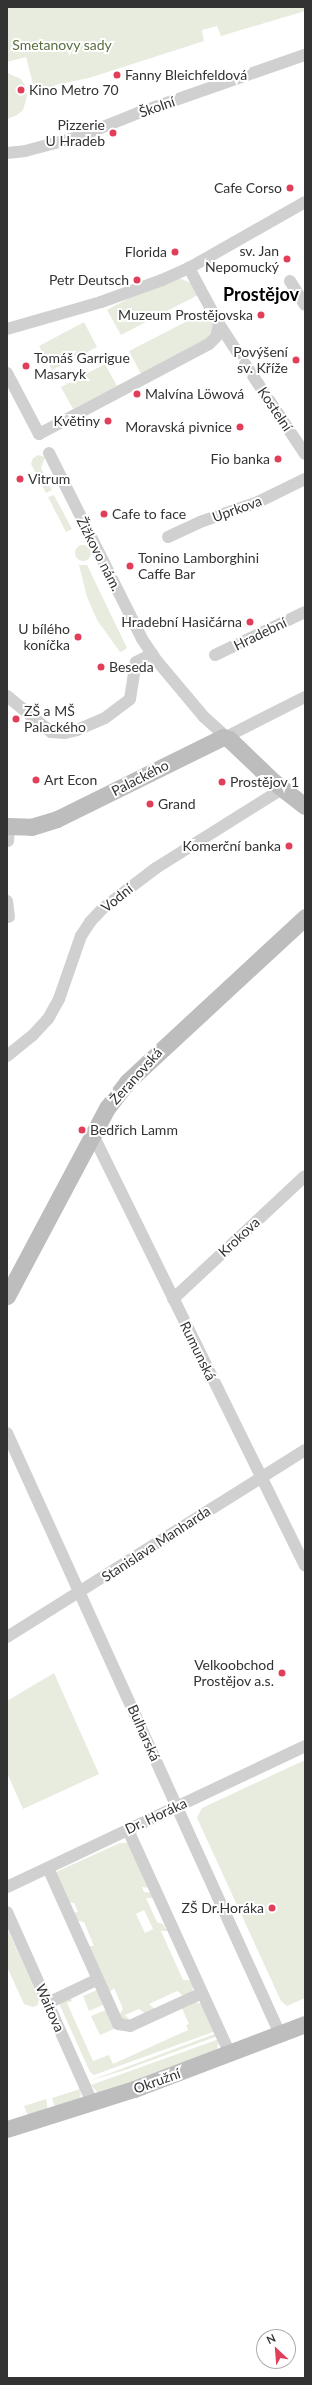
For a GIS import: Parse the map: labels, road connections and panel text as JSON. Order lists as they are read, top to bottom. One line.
{"streets":{"street":["Školní","Kostelní","Uprkova","Žižkovo nám.","Hradební","Palackého","Vodní","Žeranovská","Krokova","Rumunská","Stanislava Manharda","Bulharská","Dr. Horáka","Waitova","Okružní"]},"crossings":[["Žižkovo nám.","Palackého"],["Žeranovská","Rumunská"],["Krokova","Rumunská"],["Rumunská","Stanislava Manharda"],["Stanislava Manharda","Bulharská"],["Bulharská","Dr. Horáka"],["Bulharská","Okružní"],["Waitova","Okružní"]],"districts":["Prostějov"],"parks":["Smetanovy sady"],"places":["Fanny Bleichfeldová","Kino Metro 70","Pizzerie U Hradeb","Cafe Corso","Florida","sv. Jan Nepomucký","Petr Deutsch","Muzeum Prostějovska","Povýšení sv. Kříže","Tomáš Garrigue Masaryk","Malvína Löwová","Květiny","Moravská pivnice","Fio banka","Vitrum","Cafe to face","Tonino Lamborghini Caffe Bar","Hradební Hasičárna","U bílého koníčka","Beseda","ZŠ a MŠ Palackého","Art Econ","Prostějov 1","Grand","Komerční banka","Bedřich Lamm","Velkoobchod Prostějov a.s.","ZŠ Dr.Horáka"],"north":"top left"}
